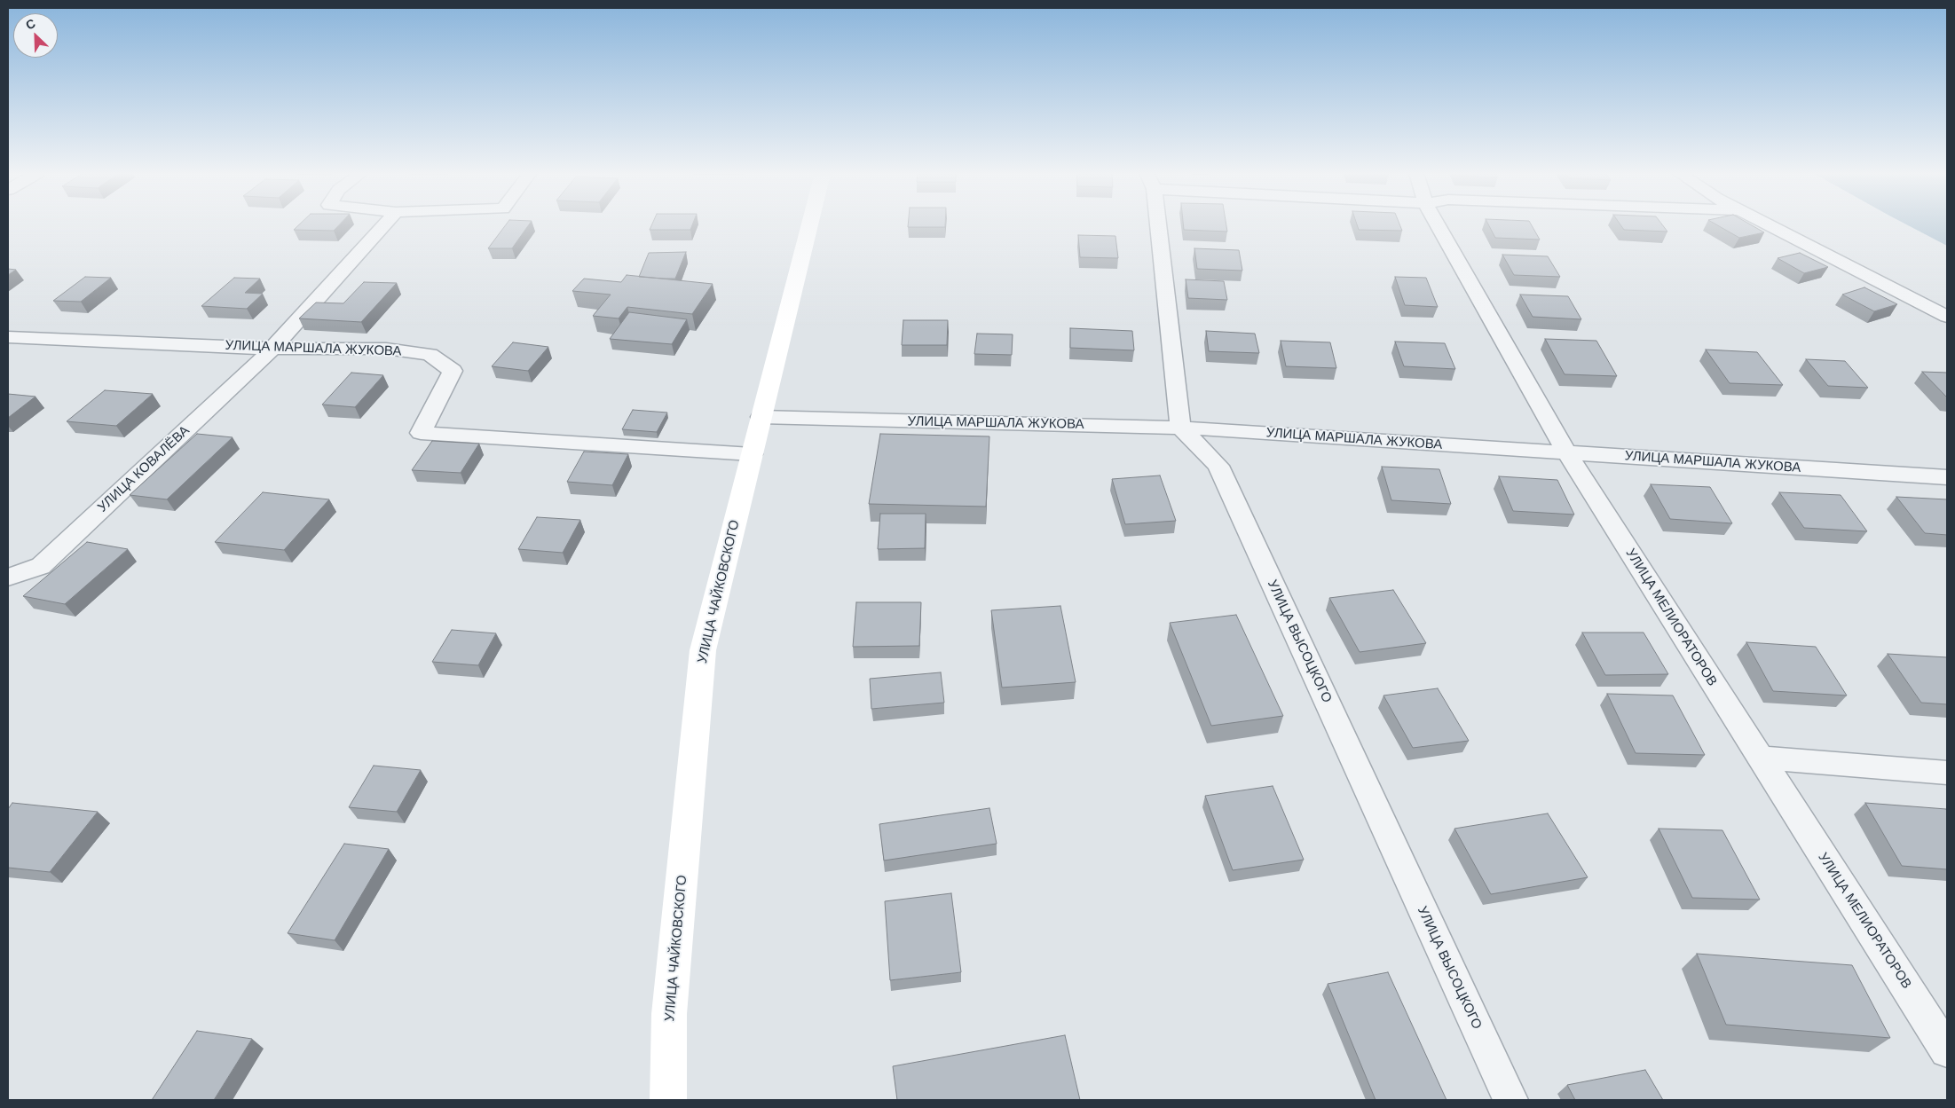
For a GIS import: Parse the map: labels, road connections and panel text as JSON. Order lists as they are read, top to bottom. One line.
{"streets":{"main road":["УЛИЦА ЧАЙКОВСКОГО"],"street":["УЛИЦА МАРШАЛА ЖУКОВА","УЛИЦА КОВАЛЁВА","УЛИЦА МЕЛИОРАТОРОВ","УЛИЦА ВЫСОЦКОГО"]},"crossings":[["УЛИЦА МАРШАЛА ЖУКОВА","УЛИЦА КОВАЛЁВА"],["УЛИЦА МАРШАЛА ЖУКОВА","УЛИЦА ЧАЙКОВСКОГО"],["УЛИЦА МАРШАЛА ЖУКОВА","УЛИЦА МЕЛИОРАТОРОВ"],["УЛИЦА МАРШАЛА ЖУКОВА","УЛИЦА ВЫСОЦКОГО"]],"north":"top left"}
